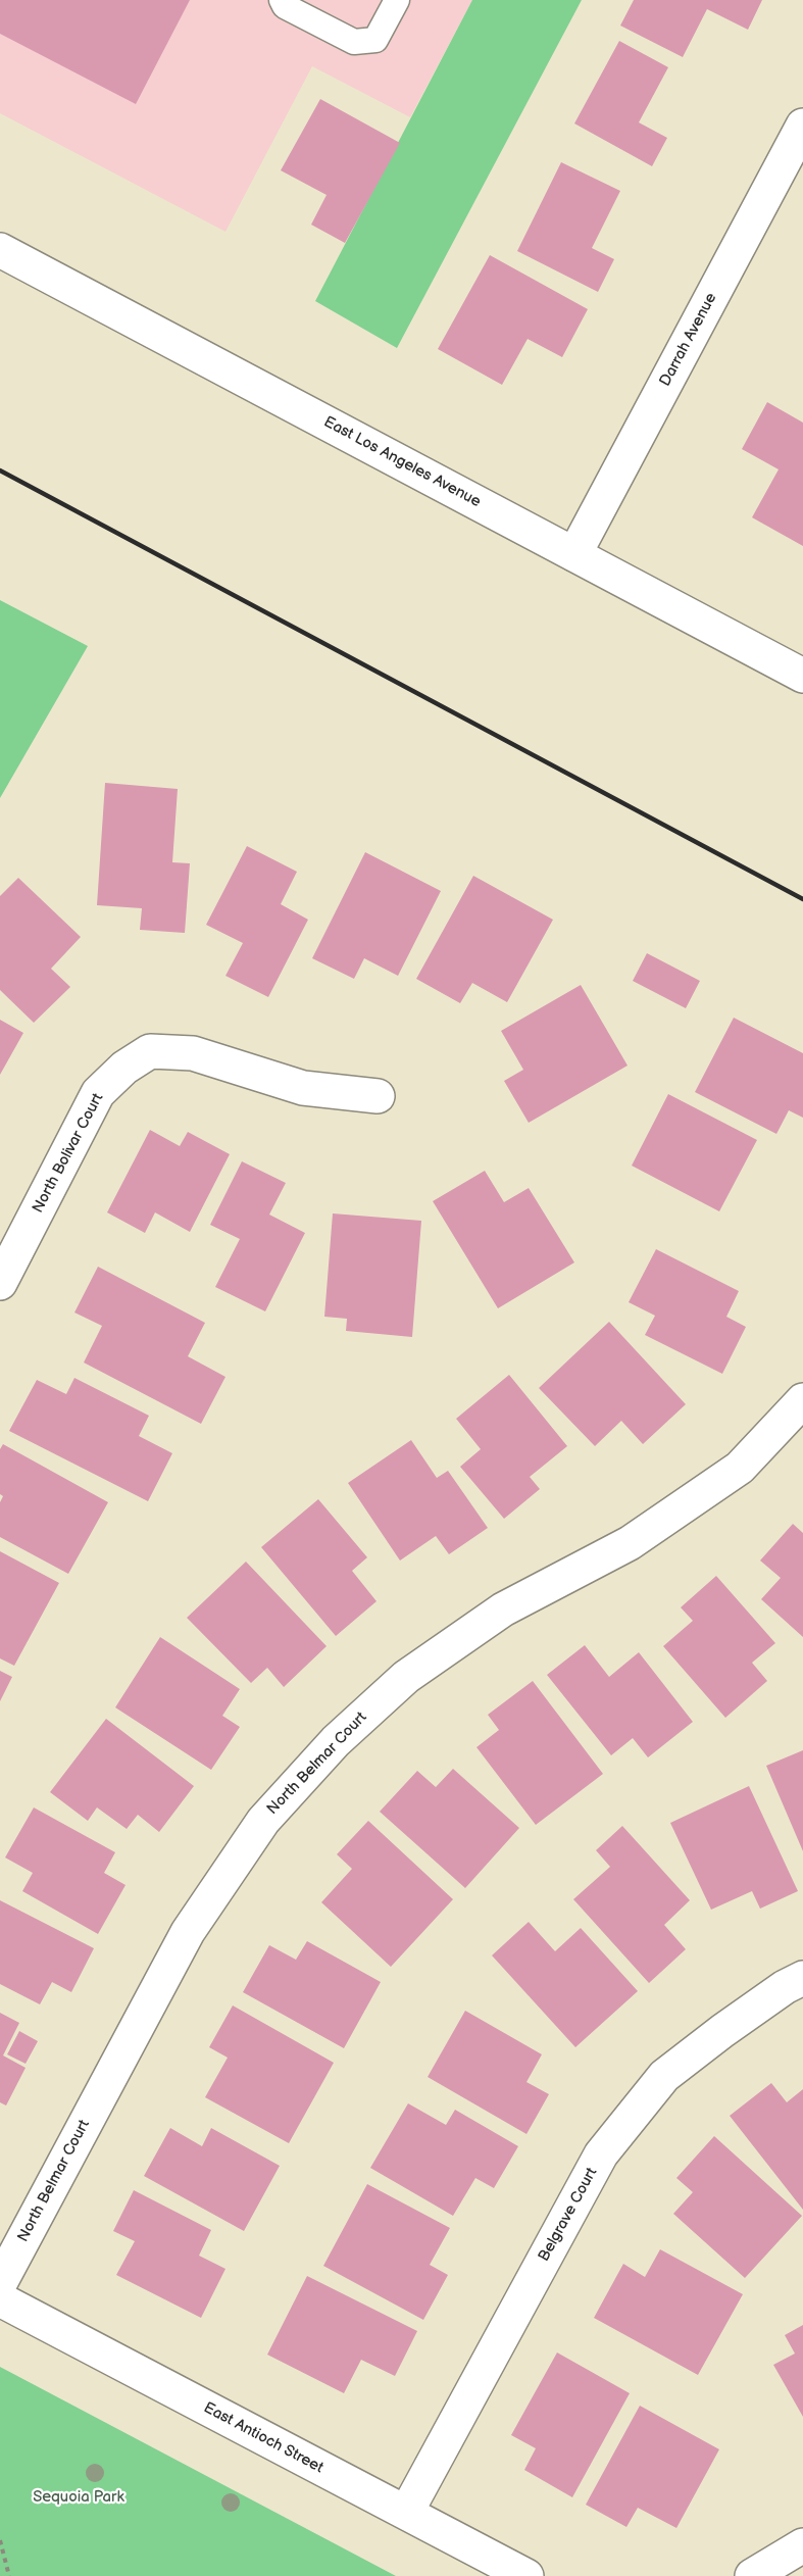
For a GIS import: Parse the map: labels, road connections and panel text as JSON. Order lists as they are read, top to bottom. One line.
{"streets":{"street":["Darrah Avenue","East Los Angeles Avenue","North Bolivar Court","North Belmar Court","Belgrave Court","East Antioch Street"]},"crossings":[["Darrah Avenue","East Los Angeles Avenue"],["Belgrave Court","East Antioch Street"]],"parks":["Sequoia Park"]}
